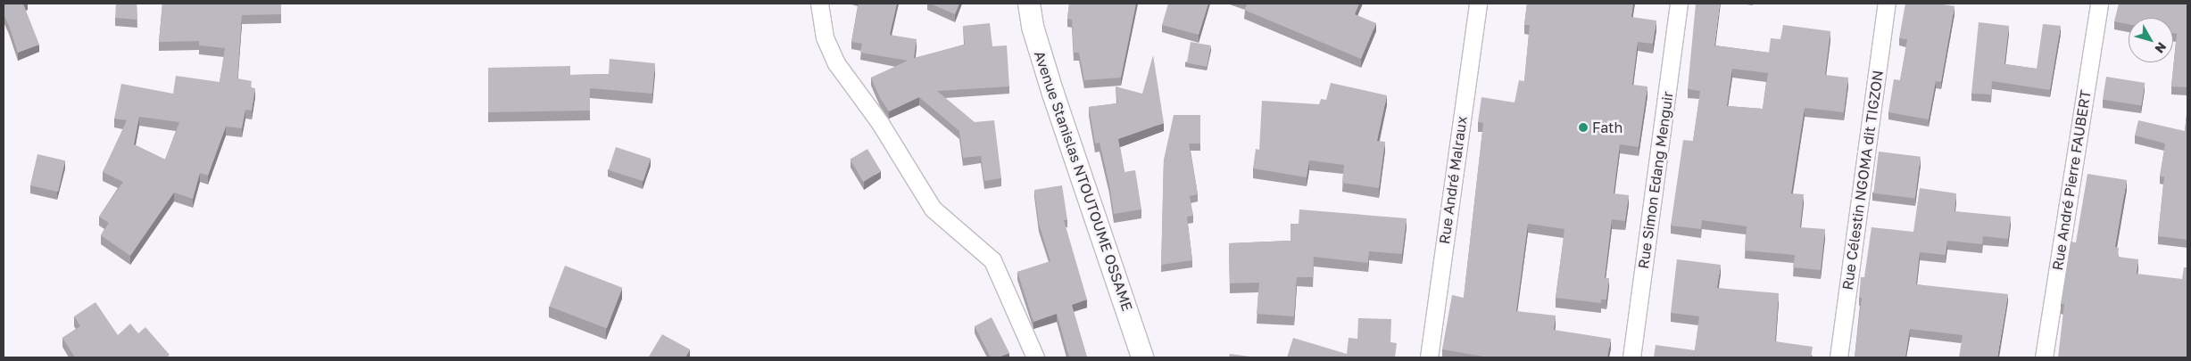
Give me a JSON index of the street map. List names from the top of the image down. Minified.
{"streets":{"street":["Rue André Malraux","Rue Simon Edang Menguir","Rue Célestin NGOMA dit TIGZON","Rue André Pierre FAUBERT","Avenue Stanislas NTOUTOUME OSSAME"]},"places":["Fath"],"north":"bottom right"}
